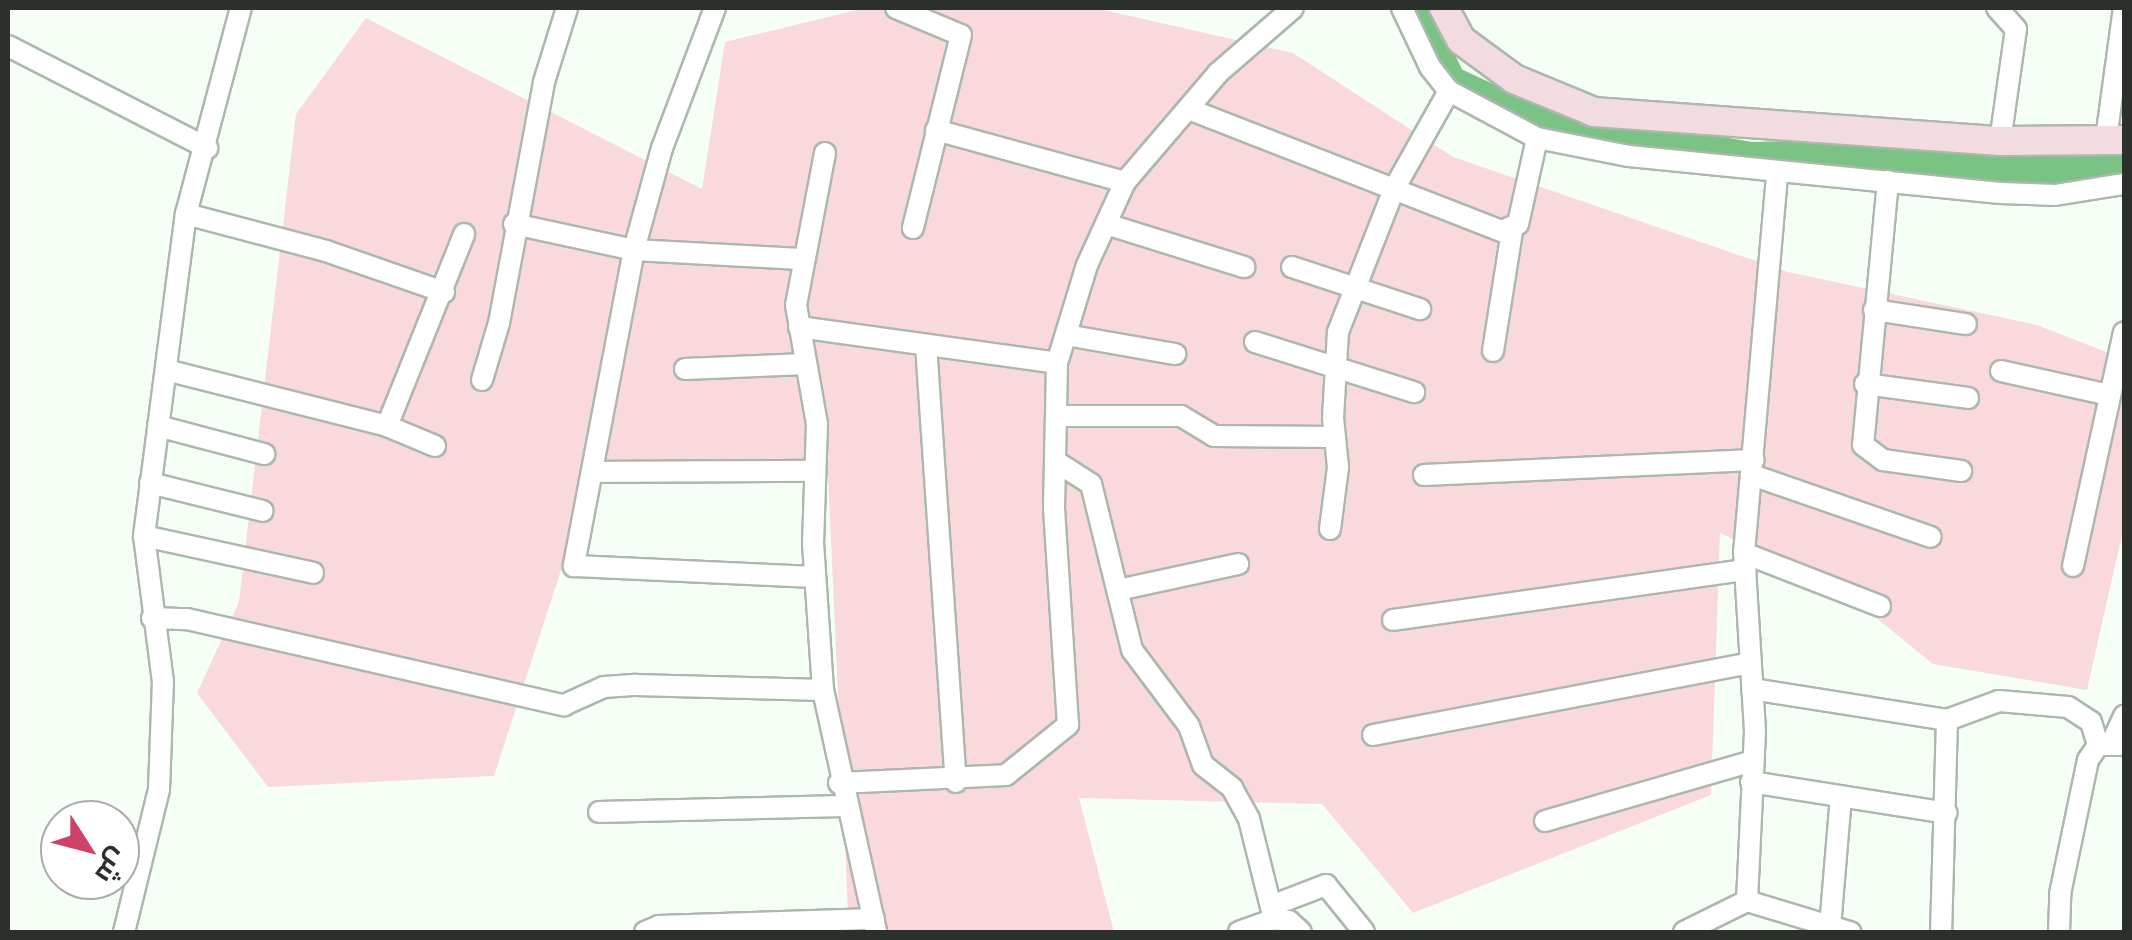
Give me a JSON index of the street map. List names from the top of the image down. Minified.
{"north":"bottom right"}
